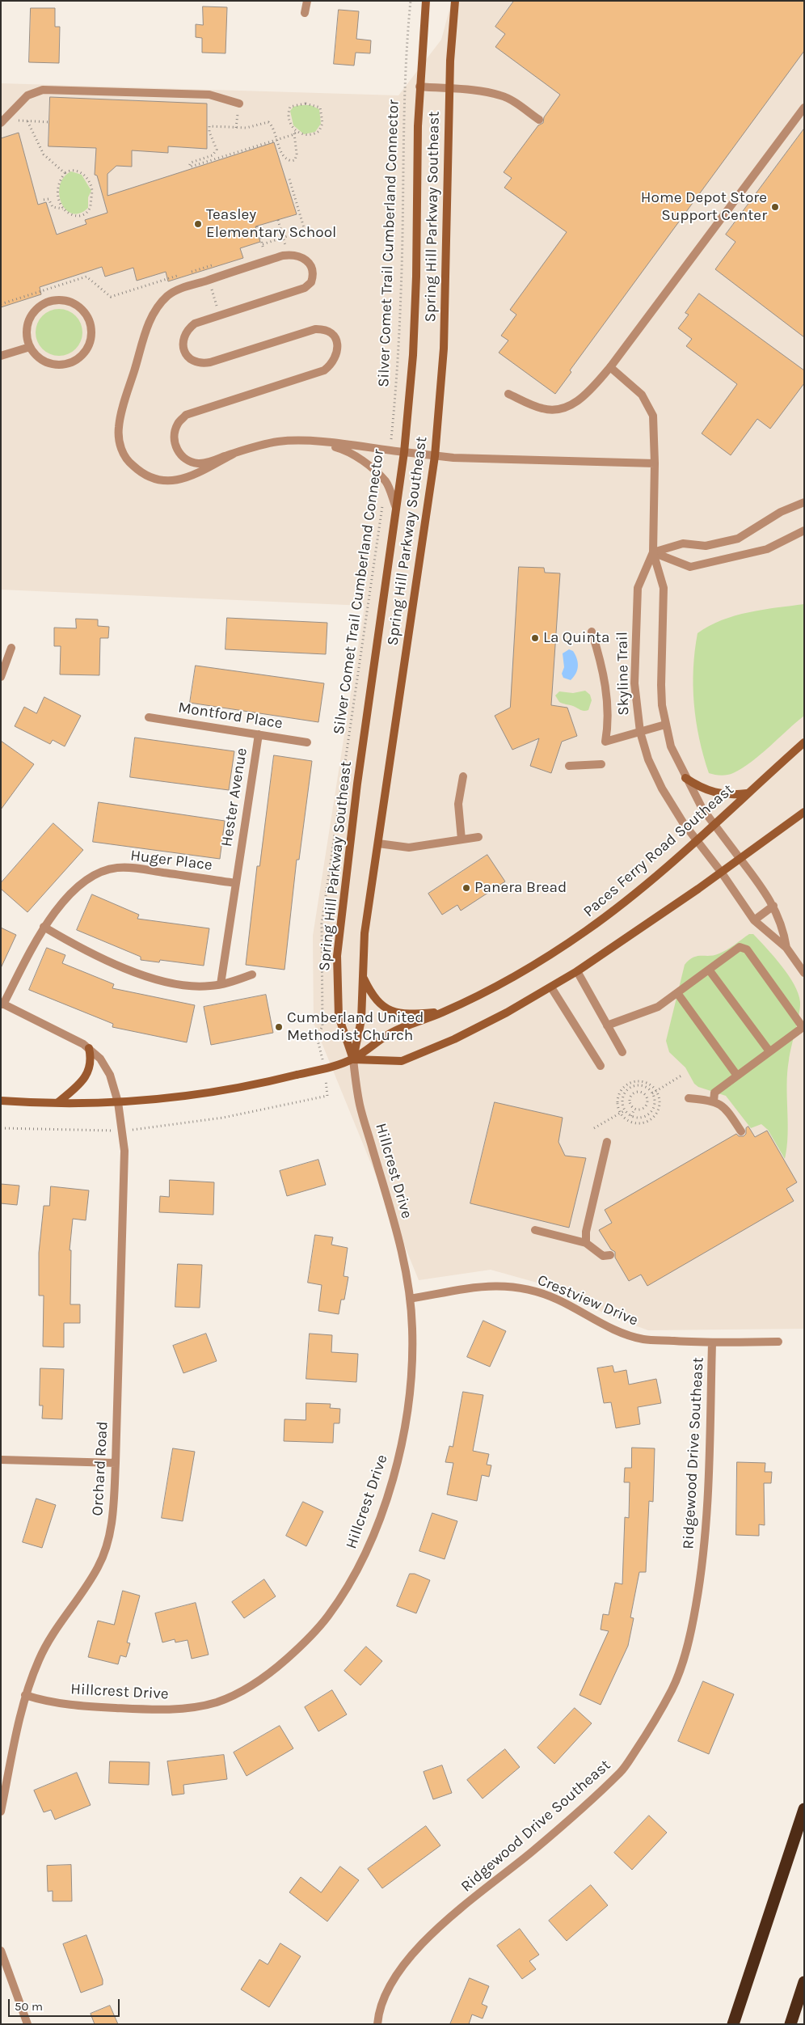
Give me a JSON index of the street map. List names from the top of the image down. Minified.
{"streets":{"street":["Spring Hill Parkway Southeast","Skyline Trail","Montford Place","Hester Avenue","Paces Ferry Road Southeast","Huger Place","Hillcrest Drive","Crestview Drive","Ridgewood Drive Southeast","Orchard Road"],"path":["Silver Comet Trail Cumberland Connector"]},"crossings":[["Spring Hill Parkway Southeast","Paces Ferry Road Southeast"],["Spring Hill Parkway Southeast","Hillcrest Drive"],["Silver Comet Trail Cumberland Connector","Paces Ferry Road Southeast"],["Silver Comet Trail Cumberland Connector","Orchard Road"],["Skyline Trail","Paces Ferry Road Southeast"],["Montford Place","Hester Avenue"],["Hester Avenue","Huger Place"],["Paces Ferry Road Southeast","Hillcrest Drive"],["Paces Ferry Road Southeast","Orchard Road"],["Huger Place","Orchard Road"],["Hillcrest Drive","Crestview Drive"],["Hillcrest Drive","Orchard Road"],["Crestview Drive","Ridgewood Drive Southeast"]],"places":["Home Depot Store Support Center","Teasley Elementary School","La Quinta","Panera Bread","Cumberland United Methodist Church"],"scale_bar":"50 m"}
